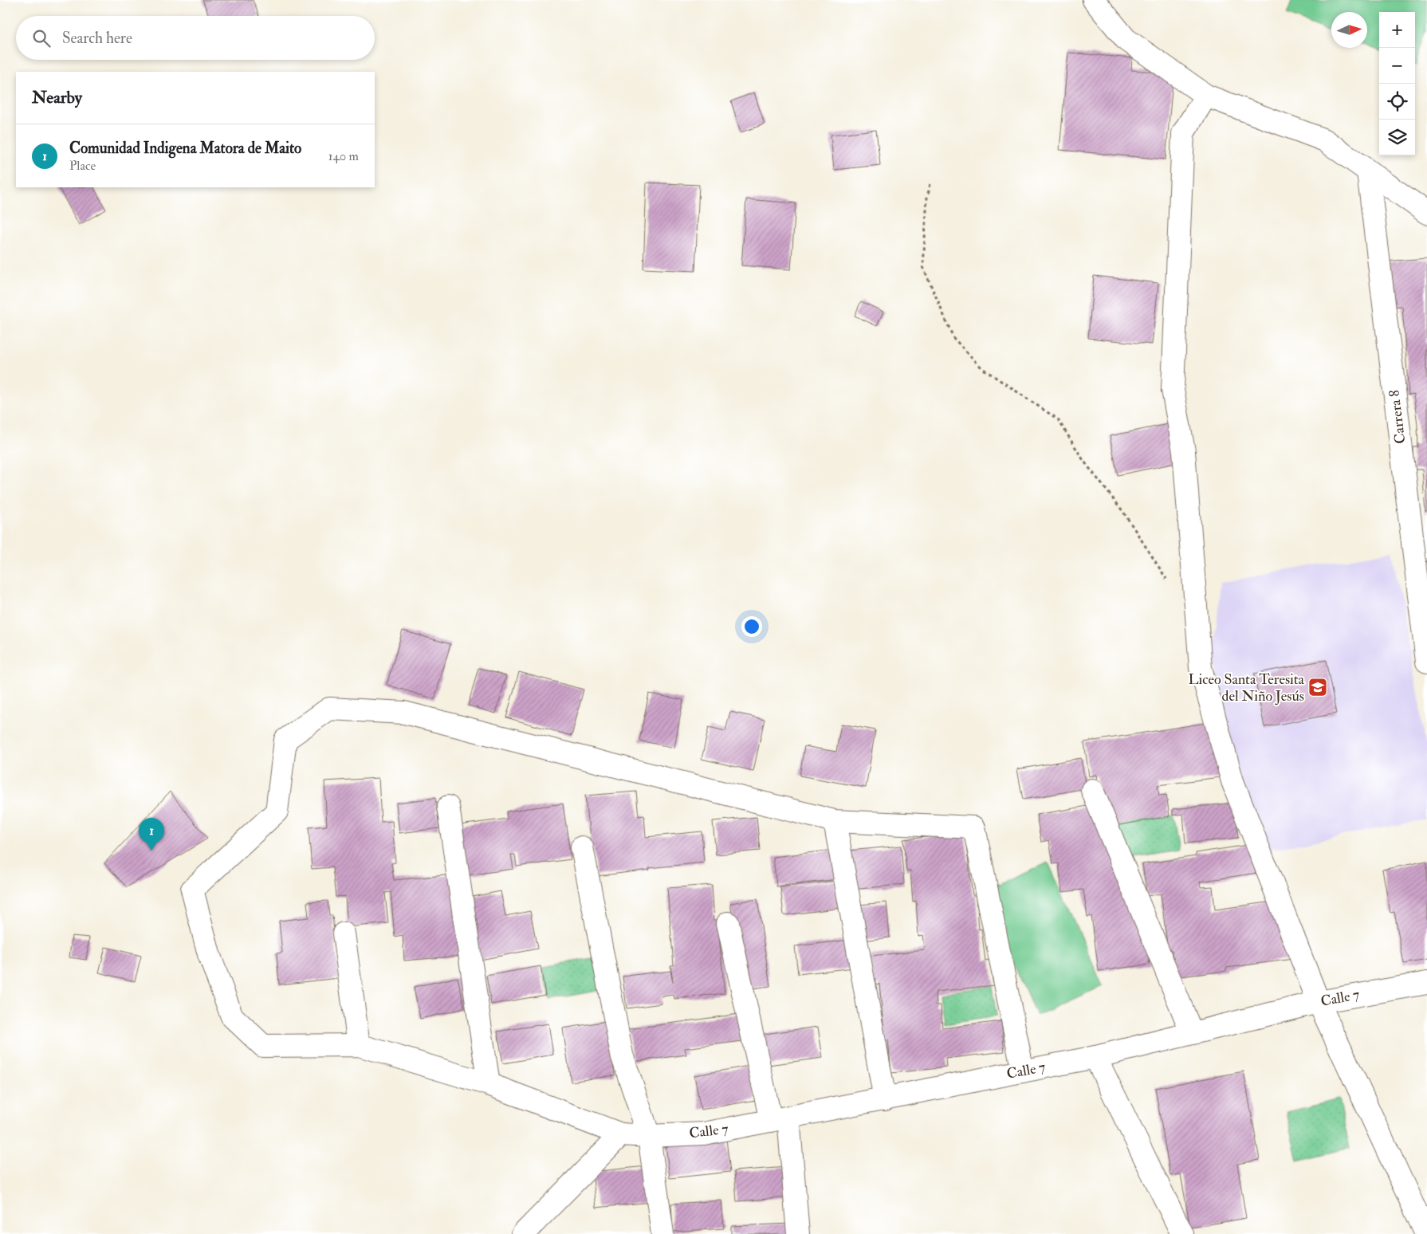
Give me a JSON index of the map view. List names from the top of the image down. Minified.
{"streets":{"street":["Carrera 8","Calle 7"]},"places":{"school or university":["Liceo Santa Teresita del Niño Jesús"]},"north":"right","page":{"map_buttons":["+","−"],"search":"Search here","heading":"Nearby","list":[{"mark":"1","name":"Comunidad Indigena Matora de Maito","note":"Place","value":"140 m"}],"pins":"1"}}
